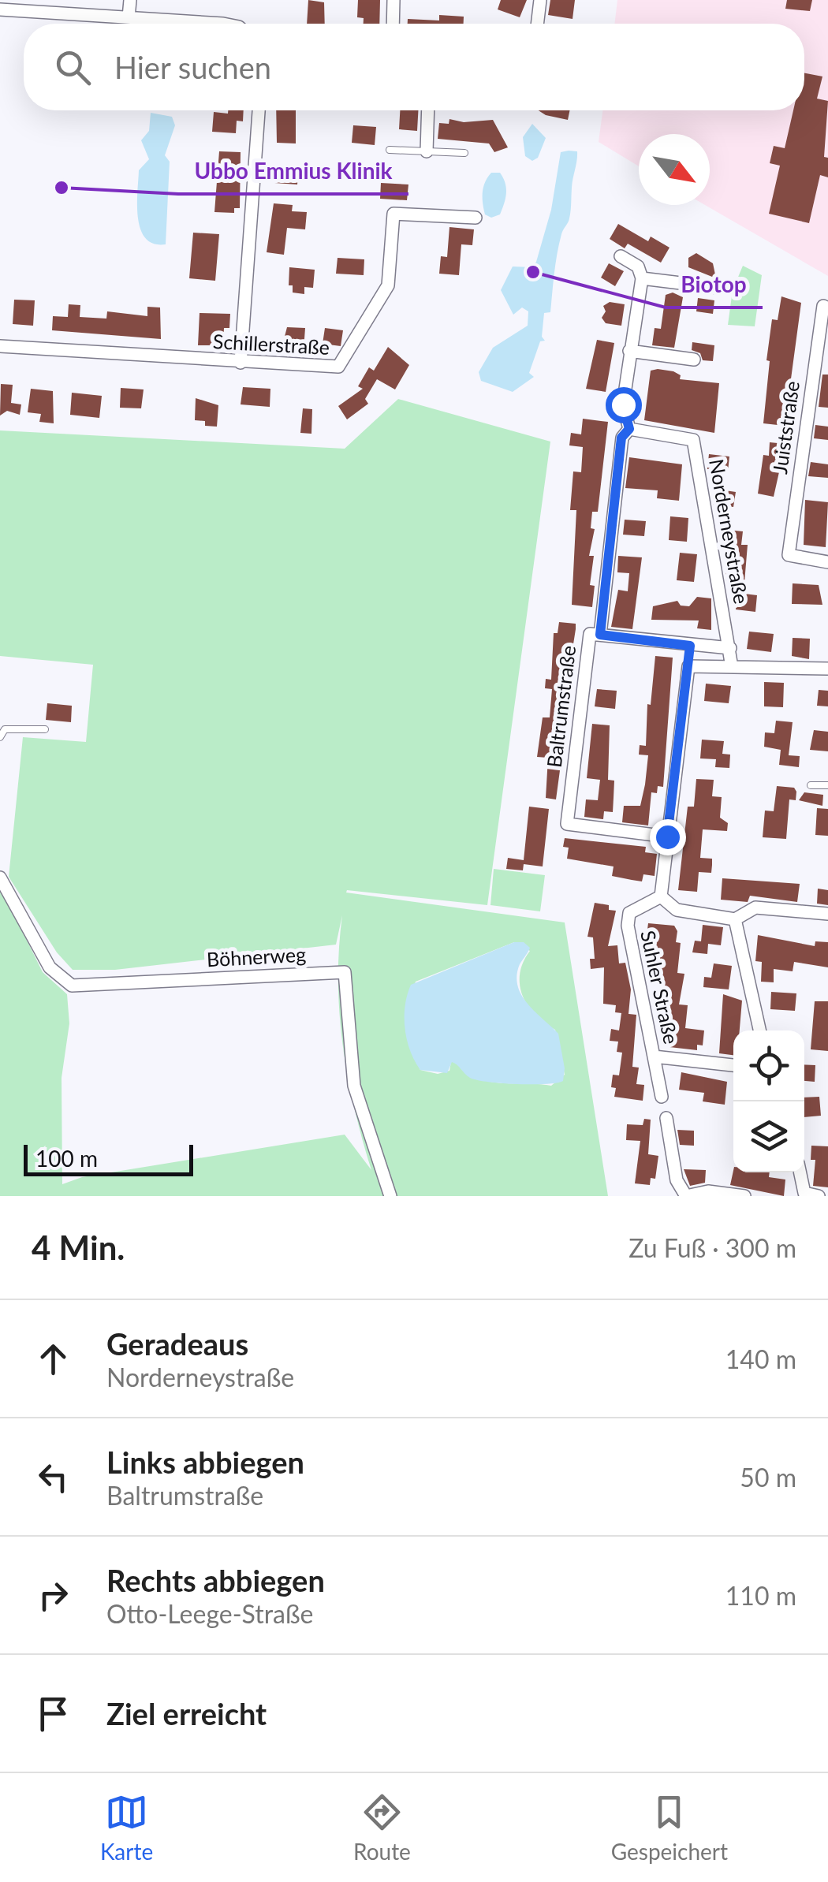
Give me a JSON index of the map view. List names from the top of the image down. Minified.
{"streets":{"street":["Schillerstraße","Juiststraße","Norderneystraße","Baltrumstraße","Böhnerweg","Suhler Straße"]},"crossings":[["Norderneystraße","Baltrumstraße"]],"places":["Ubbo Emmius Klinik","Biotop"],"scale_bar":"100 m","north":"bottom right","page":{"search":"Hier suchen","scale":"100 m","heading":["4 Min.","Zu Fuß · 300 m"],"list":[["Geradeaus","Norderneystraße","140 m"],["Links abbiegen","Baltrumstraße","50 m"],["Rechts abbiegen","Otto-Leege-Straße","110 m"],"Ziel erreicht"],"nav":["Karte","Route","Gespeichert"]}}
